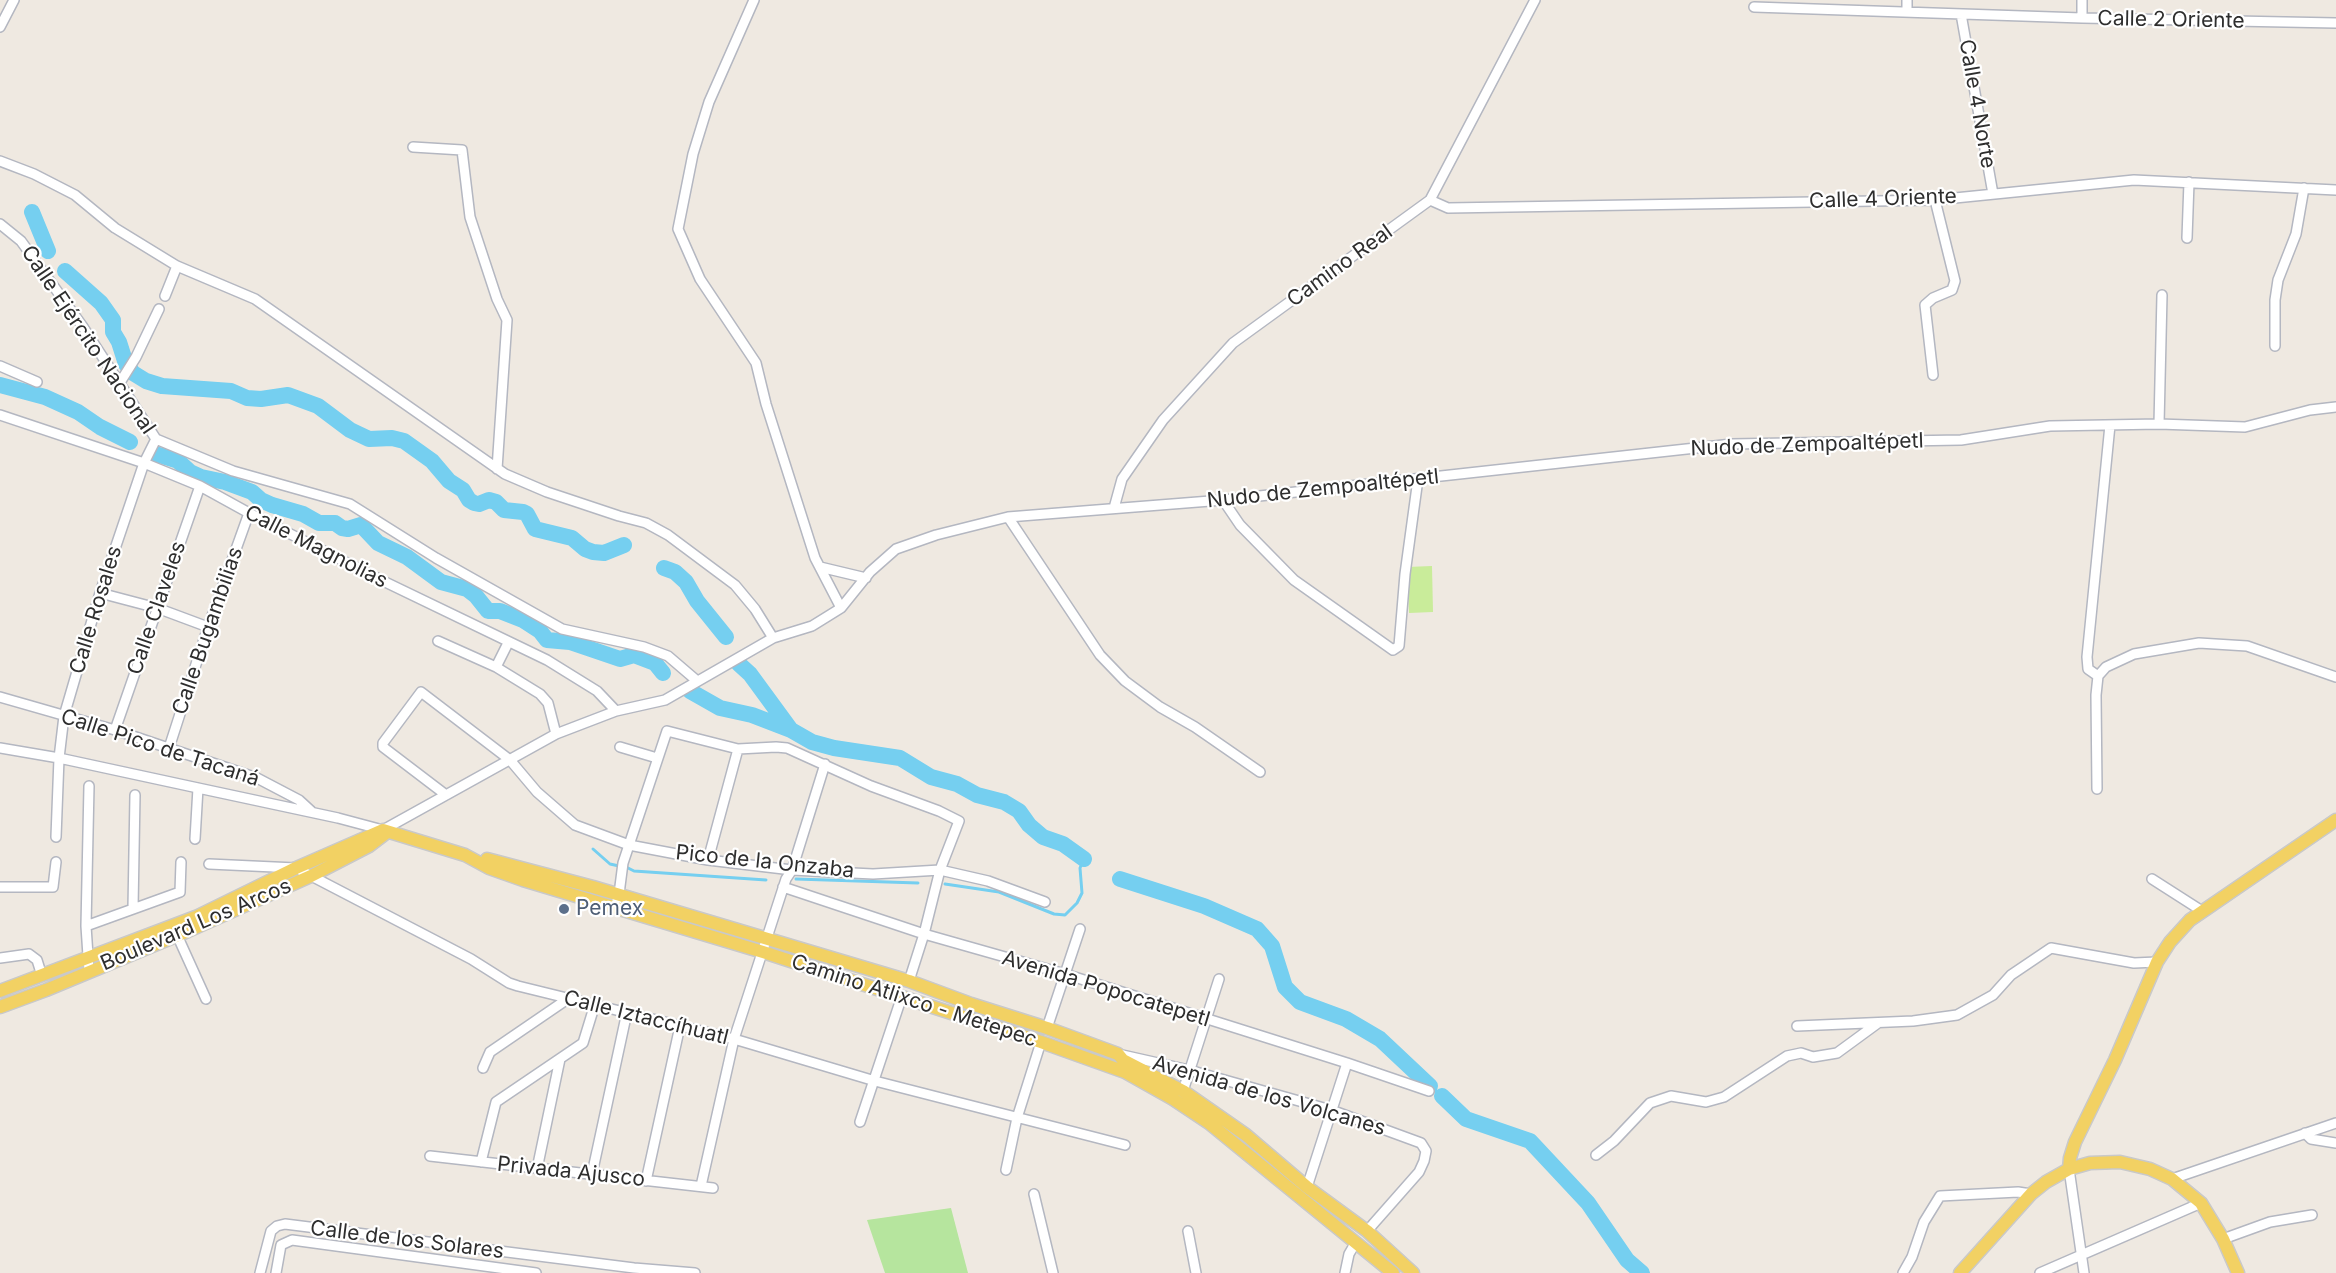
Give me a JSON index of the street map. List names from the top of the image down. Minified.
{"streets":{"main road":["Boulevard Los Arcos","Camino Atlixco - Metepec"],"street":["Calle 2 Oriente","Calle 4 Norte","Calle 4 Oriente","Camino Real","Calle Ejército Nacional","Nudo de Zempoaltépetl","Calle Magnolias","Calle Claveles","Calle Rosales","Calle Bugambilias","Calle Pico de Tacaná","Pico de la Onzaba","Avenida Popocatepetl","Calle Iztaccíhuatl","Avenida de los Volcanes","Privada Ajusco","Calle de los Solares"]},"crossings":[["Calle 2 Oriente","Calle 4 Norte"],["Calle 4 Norte","Calle 4 Oriente"],["Calle 4 Oriente","Camino Real"],["Camino Real","Nudo de Zempoaltépetl"],["Calle Ejército Nacional","Calle Magnolias"],["Calle Ejército Nacional","Calle Rosales"],["Nudo de Zempoaltépetl","Calle Magnolias"],["Nudo de Zempoaltépetl","Pico de la Onzaba"],["Nudo de Zempoaltépetl","Boulevard Los Arcos"],["Calle Magnolias","Calle Claveles"],["Calle Magnolias","Calle Rosales"],["Calle Magnolias","Calle Bugambilias"],["Calle Claveles","Calle Pico de Tacaná"],["Calle Rosales","Calle Pico de Tacaná"],["Calle Bugambilias","Calle Pico de Tacaná"],["Boulevard Los Arcos","Calle Iztaccíhuatl"]],"places":["Pemex"]}
